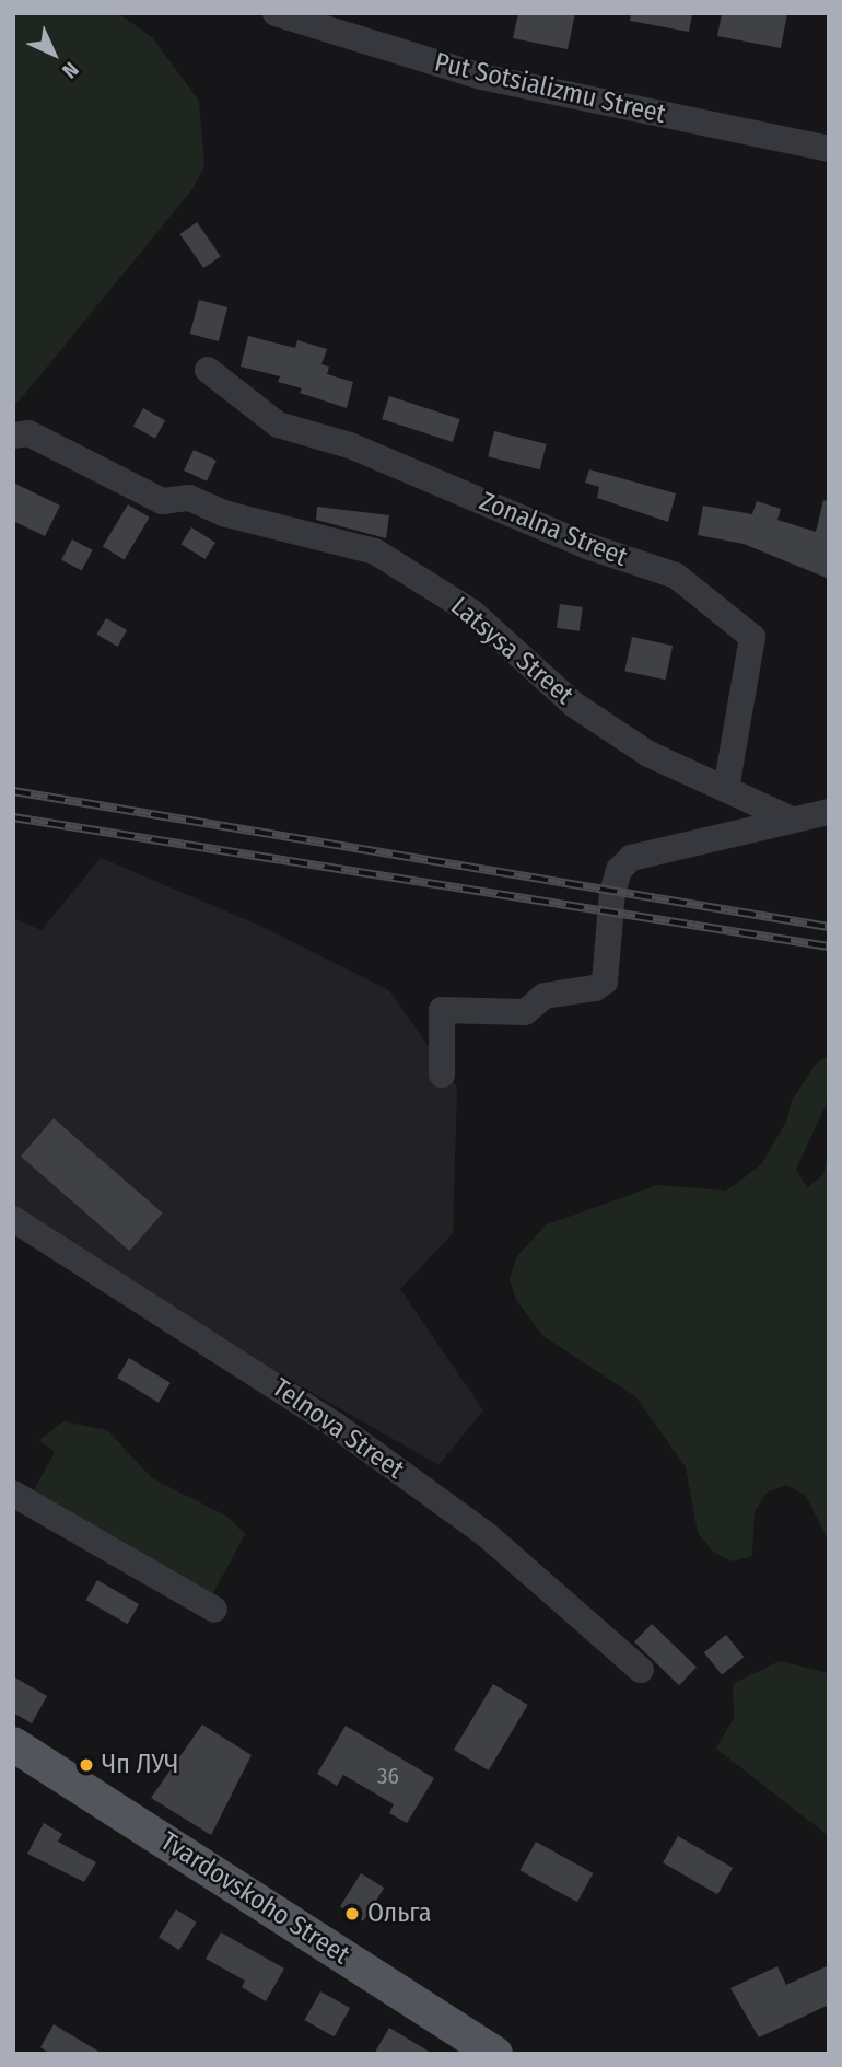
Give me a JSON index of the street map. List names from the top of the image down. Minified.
{"streets":{"main road":["Tvardovskoho Street"],"street":["Put Sotsializmu Street","Zonalna Street","Latsysa Street","Telnova Street"]},"crossings":[["Zonalna Street","Latsysa Street"]],"places":["Чп ЛУЧ","Ольга"],"house_numbers":["36"],"north":"bottom right"}
